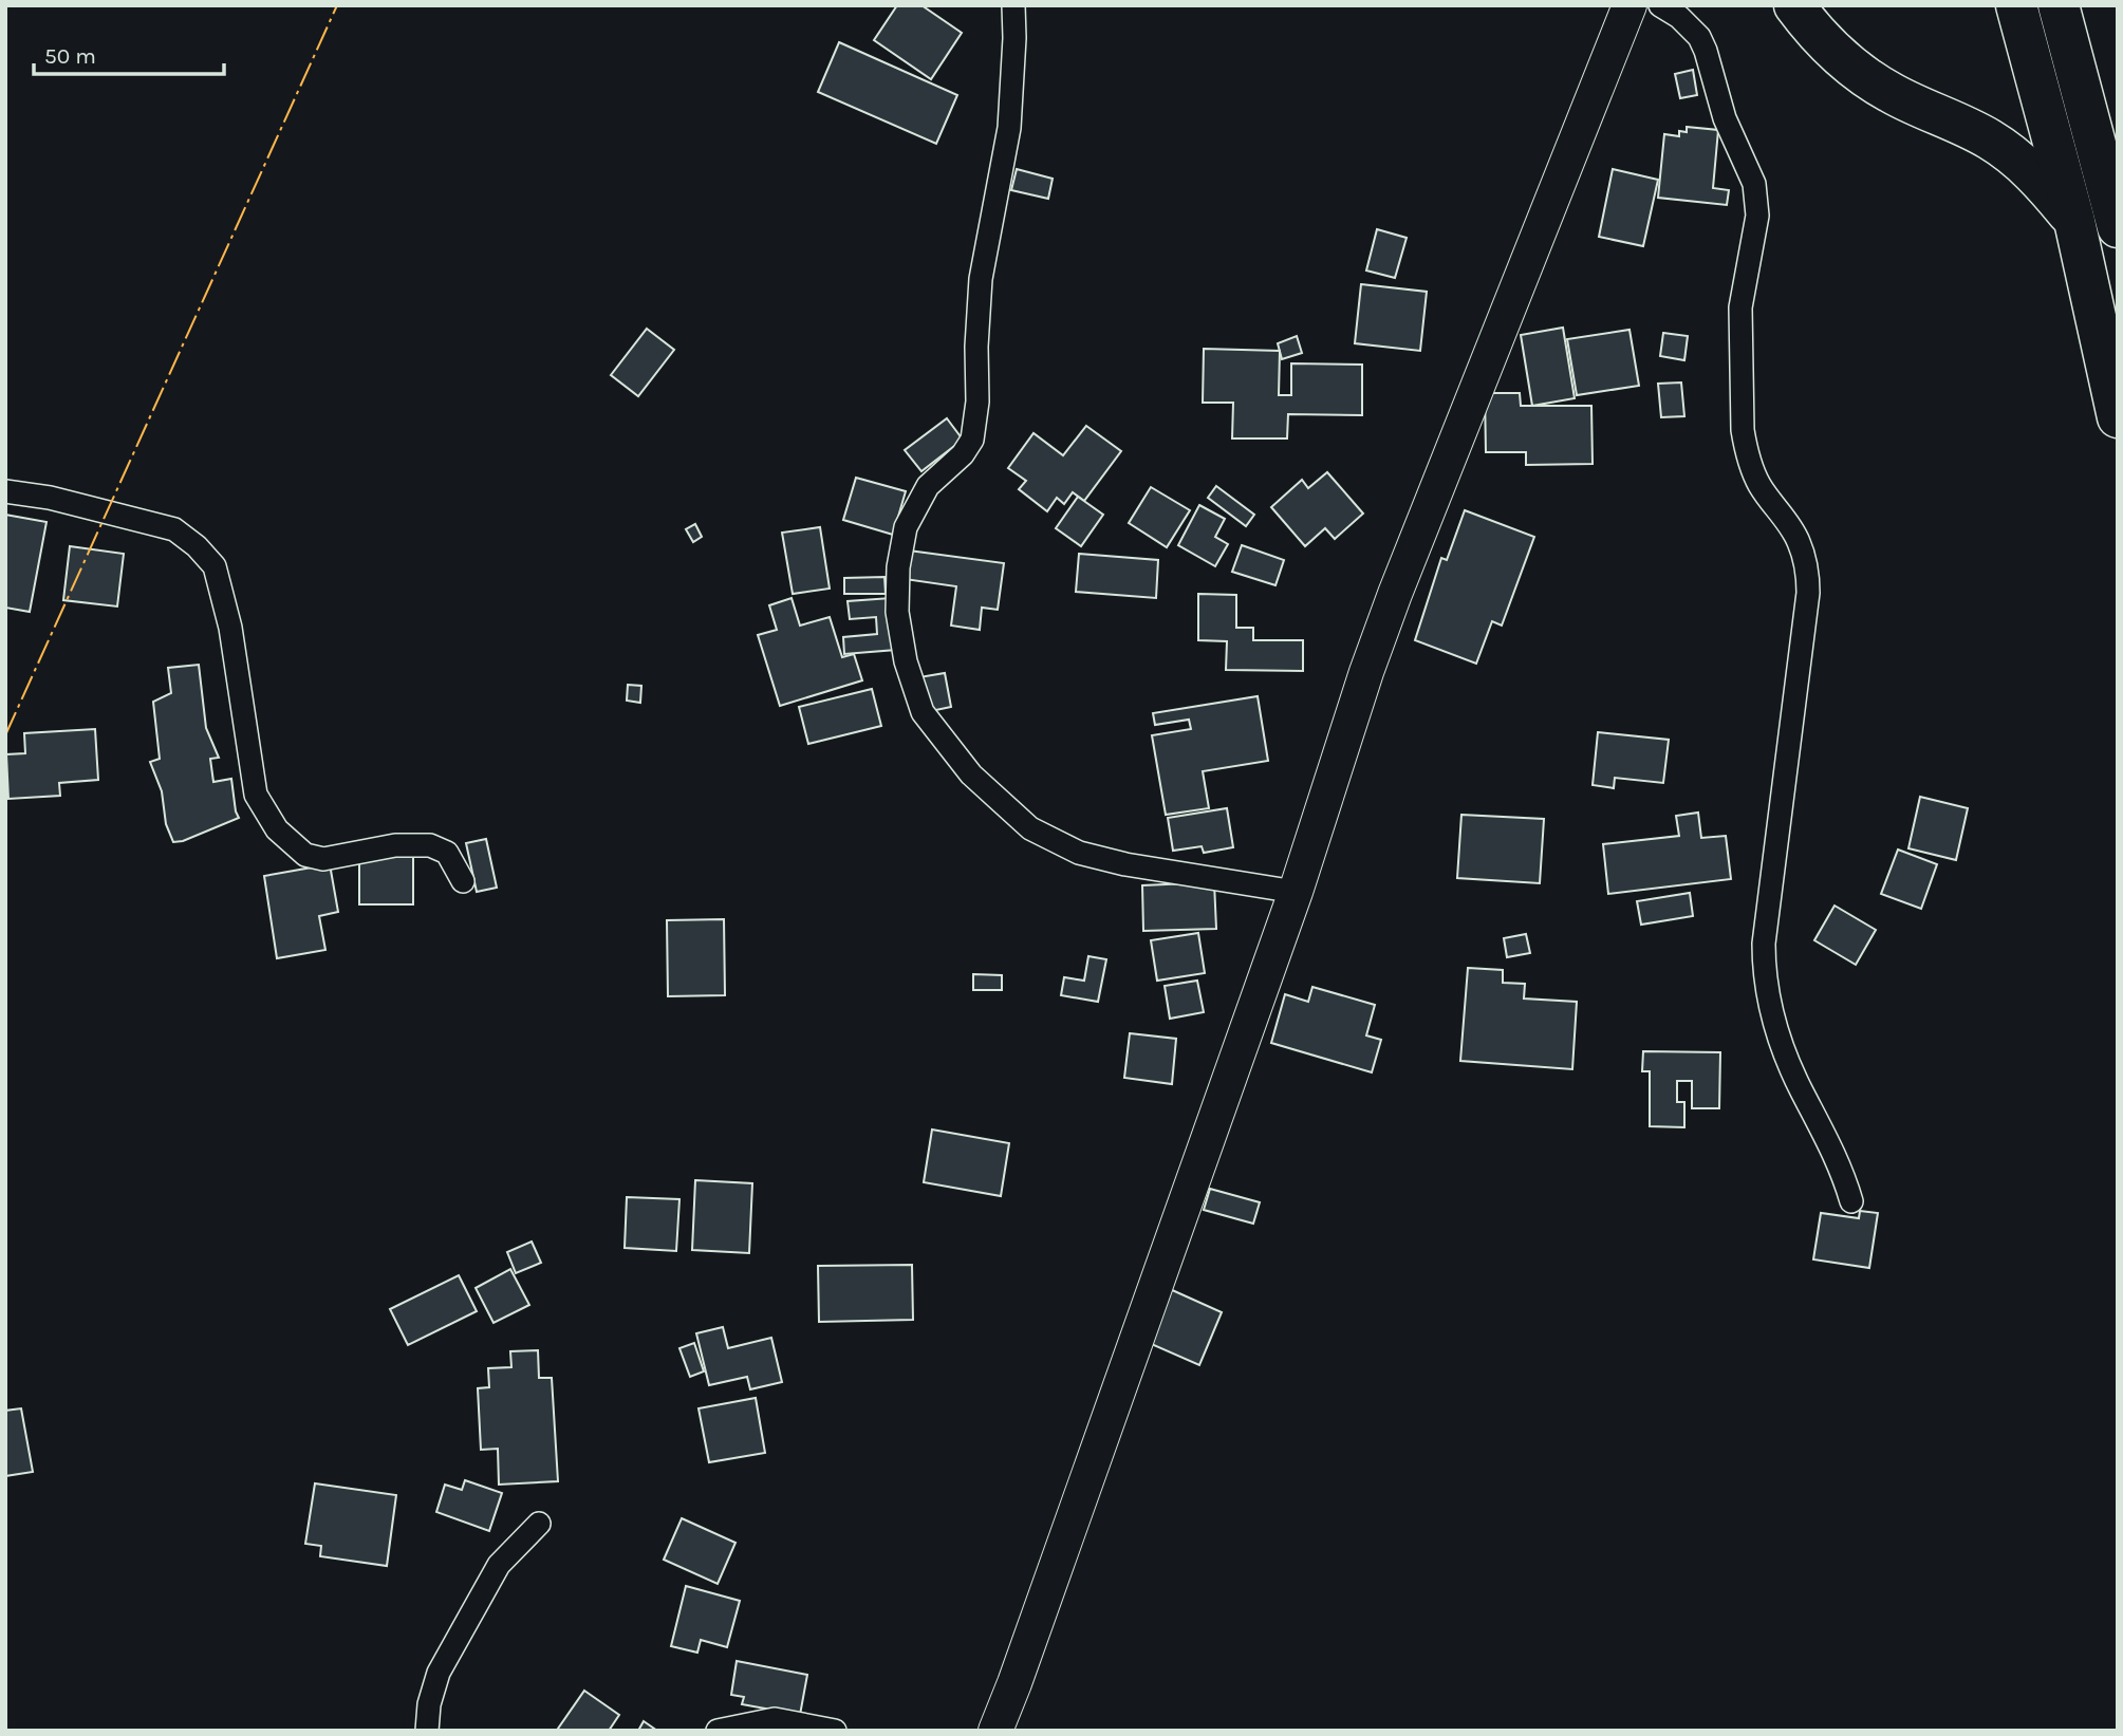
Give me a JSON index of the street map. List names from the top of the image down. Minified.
{"scale_bar":"50 m"}
